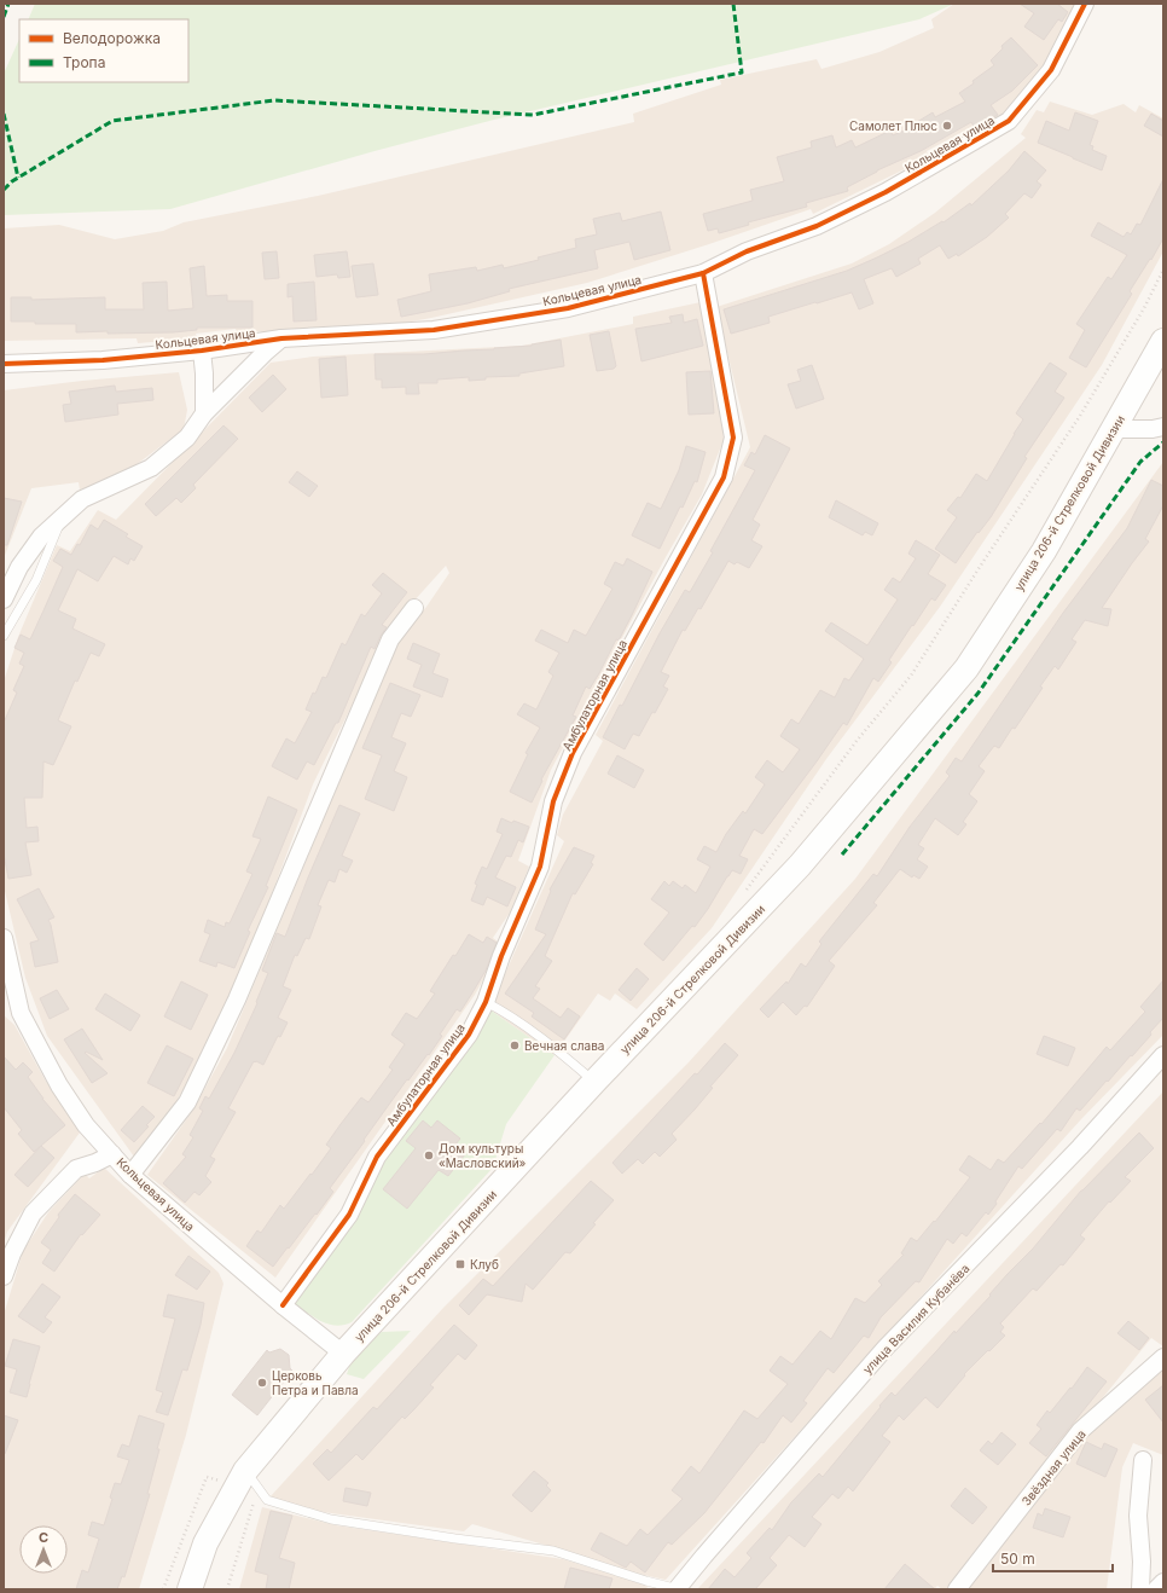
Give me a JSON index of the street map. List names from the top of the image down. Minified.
{"streets":{"main road":["улица 206-й Стрелковой Дивизии"],"street":["Кольцевая улица","Амбулаторная улица","улица Василия Кубанёва","Звёздная улица"]},"crossings":[["Кольцевая улица","улица 206-й Стрелковой Дивизии"],["Кольцевая улица","Амбулаторная улица"]],"places":{"other":["Самолет Плюс","Вечная слава","Дом культуры «Масловский»","Церковь Петра и Павла"],"transit":["Клуб"]},"legend":["Велодорожка","Тропа"],"scale_bar":"50 m","north":"top"}
